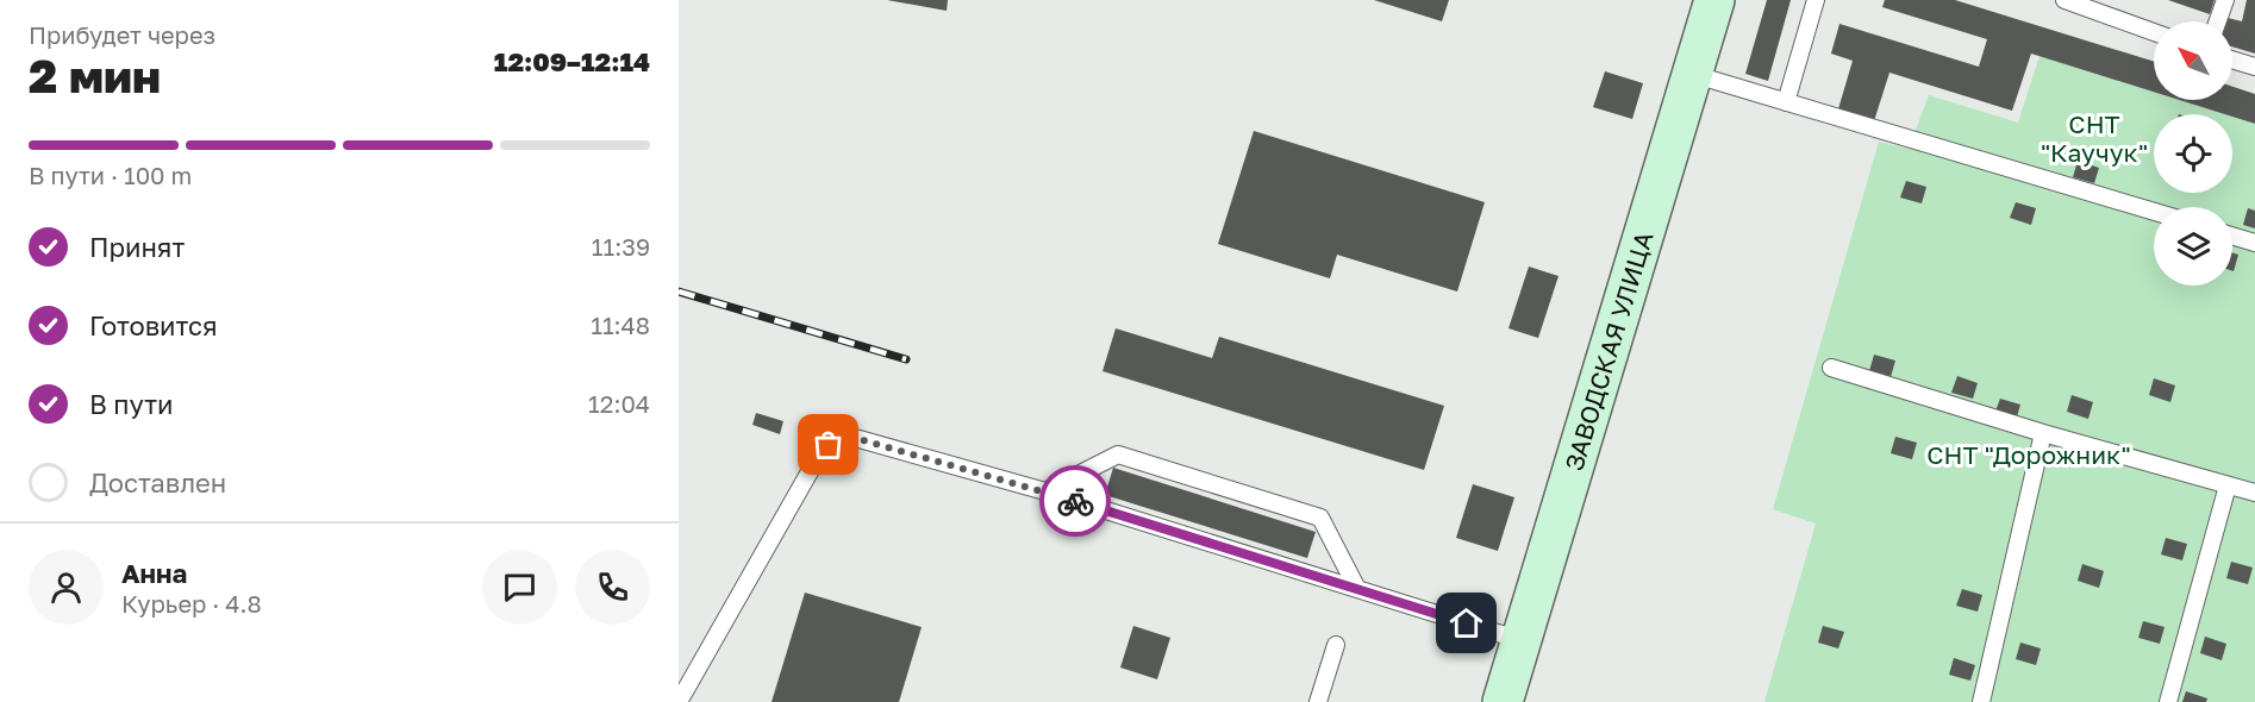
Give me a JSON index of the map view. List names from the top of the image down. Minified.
{"streets":{"main road":["ЗАВОДСКАЯ УЛИЦА"]},"parks":["СНТ \"Каучук\"","СНТ \"Дорожник\""],"north":"top left","page":{"heading":["2 мин","Прибудет через","12:09–12:14"],"panel":["Анна","Курьер · 4.8"],"bar":"В пути · 100 m","list":[["Принят","11:39"],["Готовится","11:48"],["В пути","12:04"],"Доставлен"]}}
